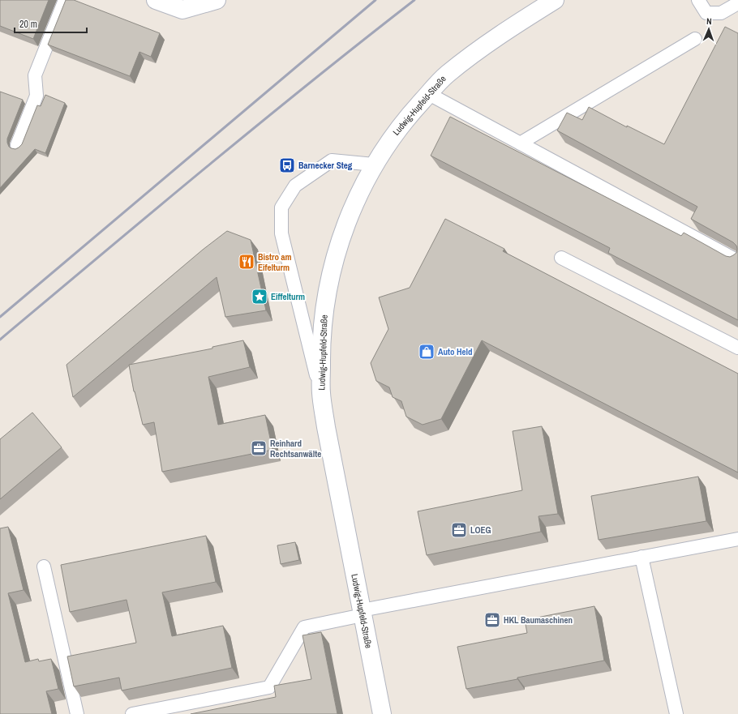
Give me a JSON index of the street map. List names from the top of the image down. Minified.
{"streets":{"main road":["Ludwig-Hupfeld-Straße"]},"places":{"bus stop":["Barnecker Steg"],"restaurant":["Bistro am Eifelturm"],"place":["Eiffelturm"],"shop":["Auto Held"],"office":["Reinhard Rechtsanwälte","LOEG","HKL Baumaschinen"]},"scale_bar":"20 m","north":"top"}
